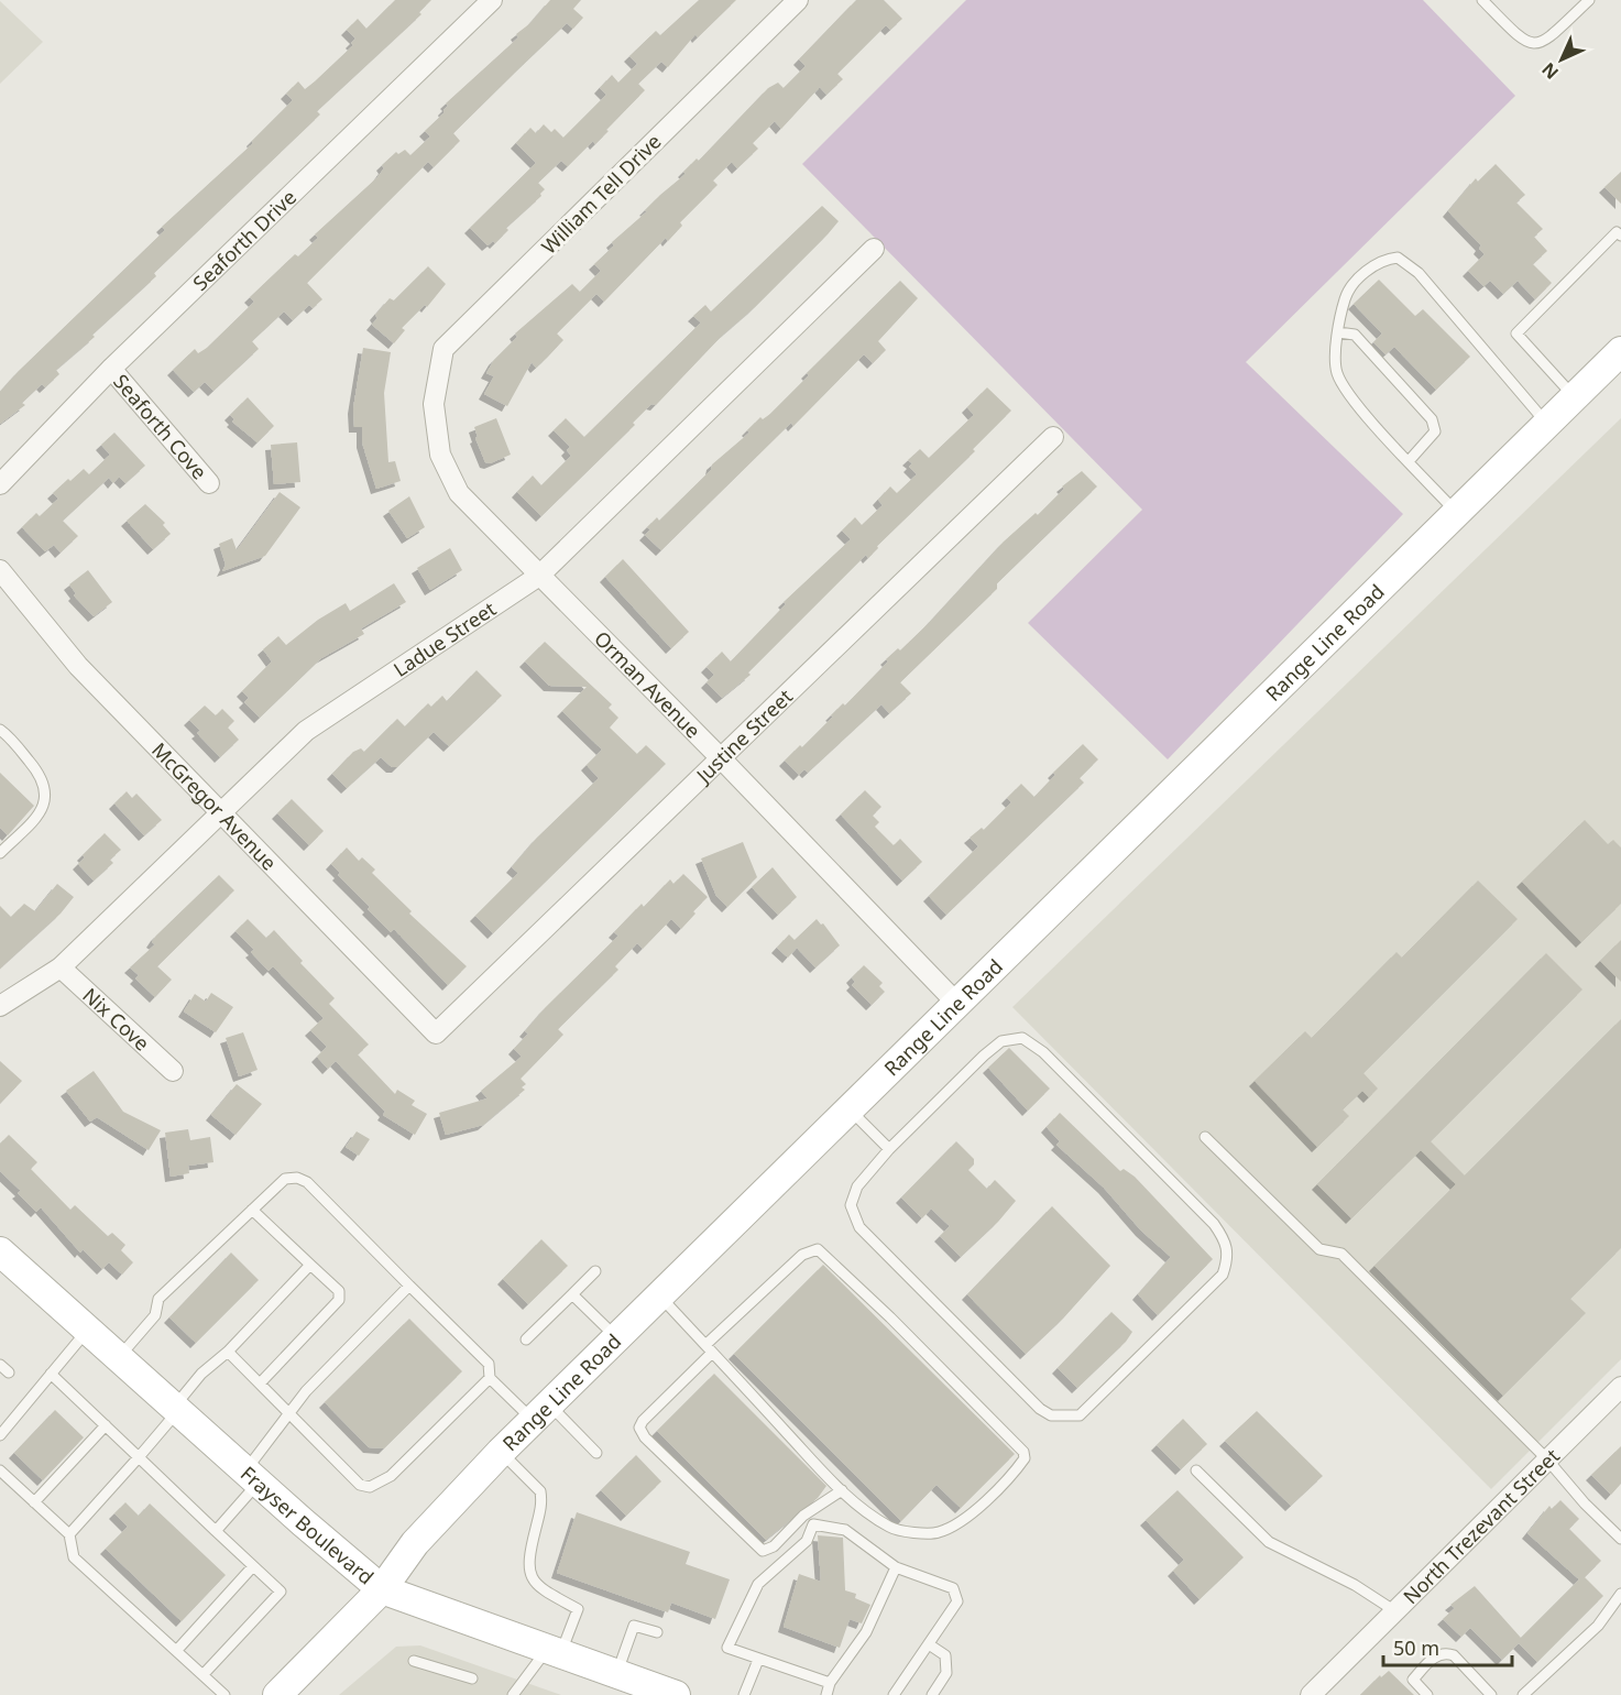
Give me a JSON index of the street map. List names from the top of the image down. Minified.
{"streets":{"main road":["Range Line Road","Frayser Boulevard"],"street":["William Tell Drive","Seaforth Drive","Seaforth Cove","Ladue Street","Orman Avenue","Justine Street","McGregor Avenue","Nix Cove","North Trezevant Street"]},"crossings":[["William Tell Drive","Orman Avenue"],["Seaforth Drive","Seaforth Cove"],["Ladue Street","Orman Avenue"],["Ladue Street","McGregor Avenue"],["Ladue Street","Nix Cove"],["Range Line Road","Orman Avenue"],["Range Line Road","Frayser Boulevard"],["Orman Avenue","Justine Street"],["Justine Street","McGregor Avenue"]],"scale_bar":"50 m","north":"bottom left"}
